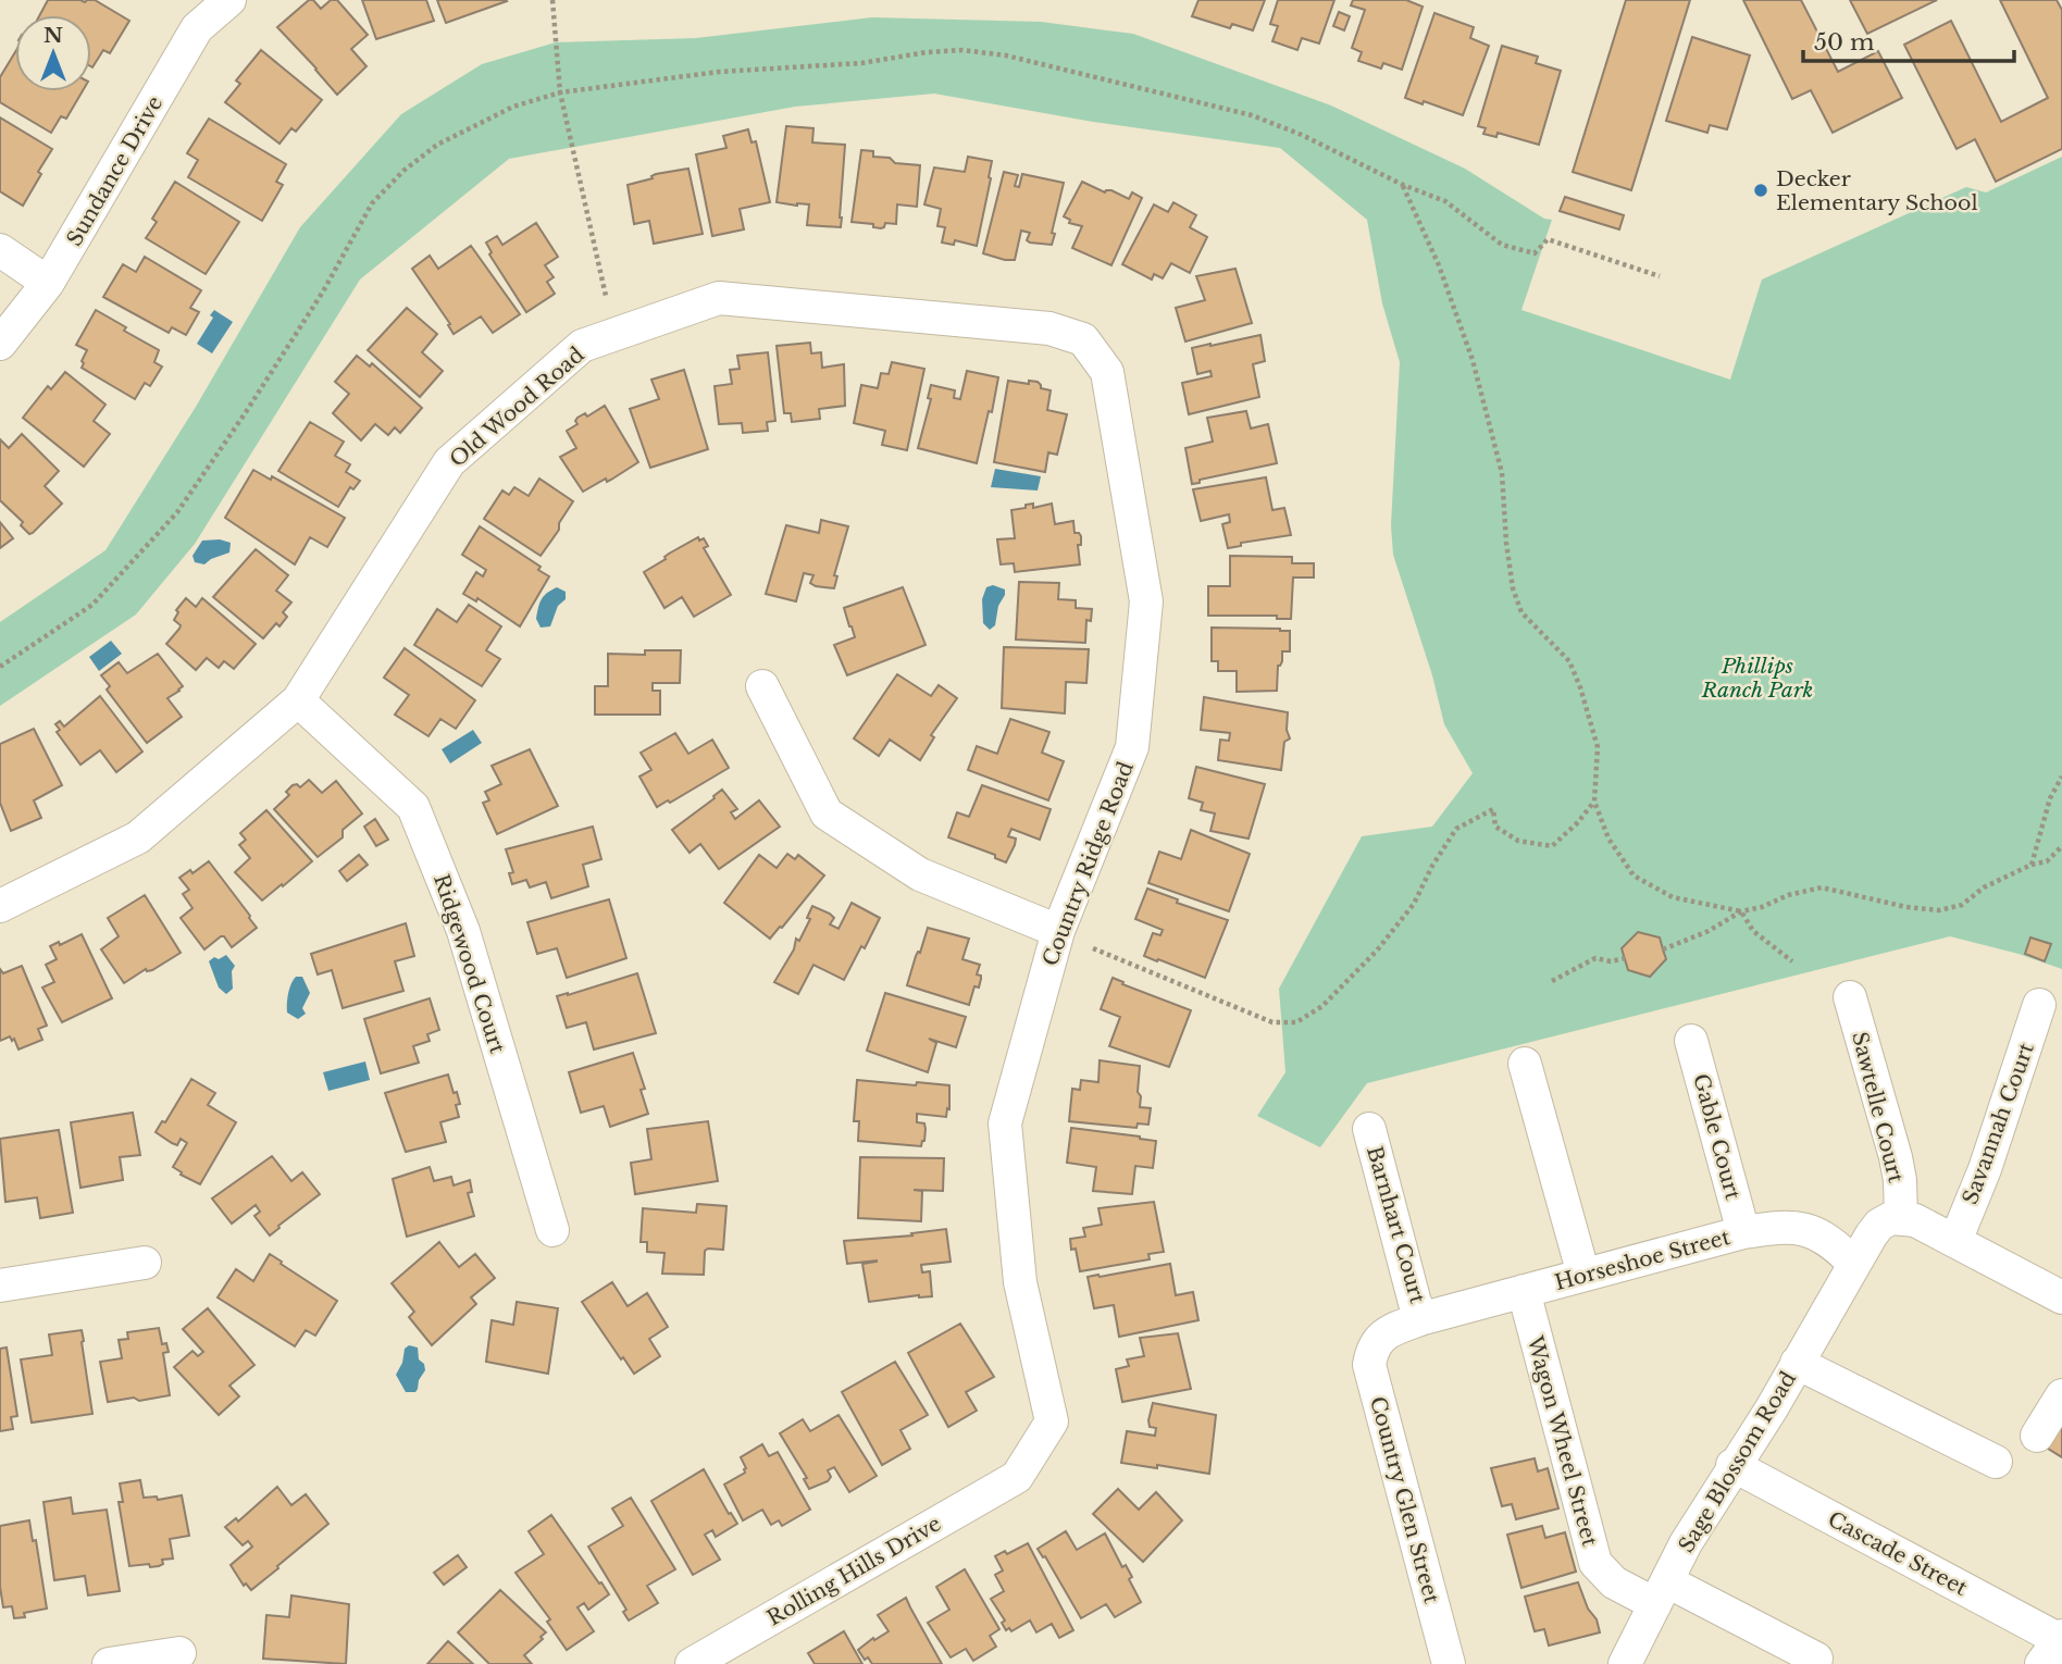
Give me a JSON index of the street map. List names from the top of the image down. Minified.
{"streets":{"street":["Sundance Drive","Old Wood Road","Country Ridge Road","Ridgewood Court","Sawtelle Court","Savannah Court","Gable Court","Barnhart Court","Horseshoe Street","Wagon Wheel Street","Sage Blossom Road","Country Glen Street","Cascade Street","Rolling Hills Drive"]},"crossings":[["Old Wood Road","Country Ridge Road"],["Old Wood Road","Ridgewood Court"],["Country Ridge Road","Rolling Hills Drive"],["Sawtelle Court","Sage Blossom Road"],["Gable Court","Horseshoe Street"],["Barnhart Court","Horseshoe Street"],["Barnhart Court","Country Glen Street"],["Horseshoe Street","Wagon Wheel Street"],["Horseshoe Street","Sage Blossom Road"],["Wagon Wheel Street","Sage Blossom Road"],["Sage Blossom Road","Cascade Street"]],"parks":["Phillips Ranch Park"],"places":["Decker Elementary School"],"scale_bar":"50 m","north":"top"}
